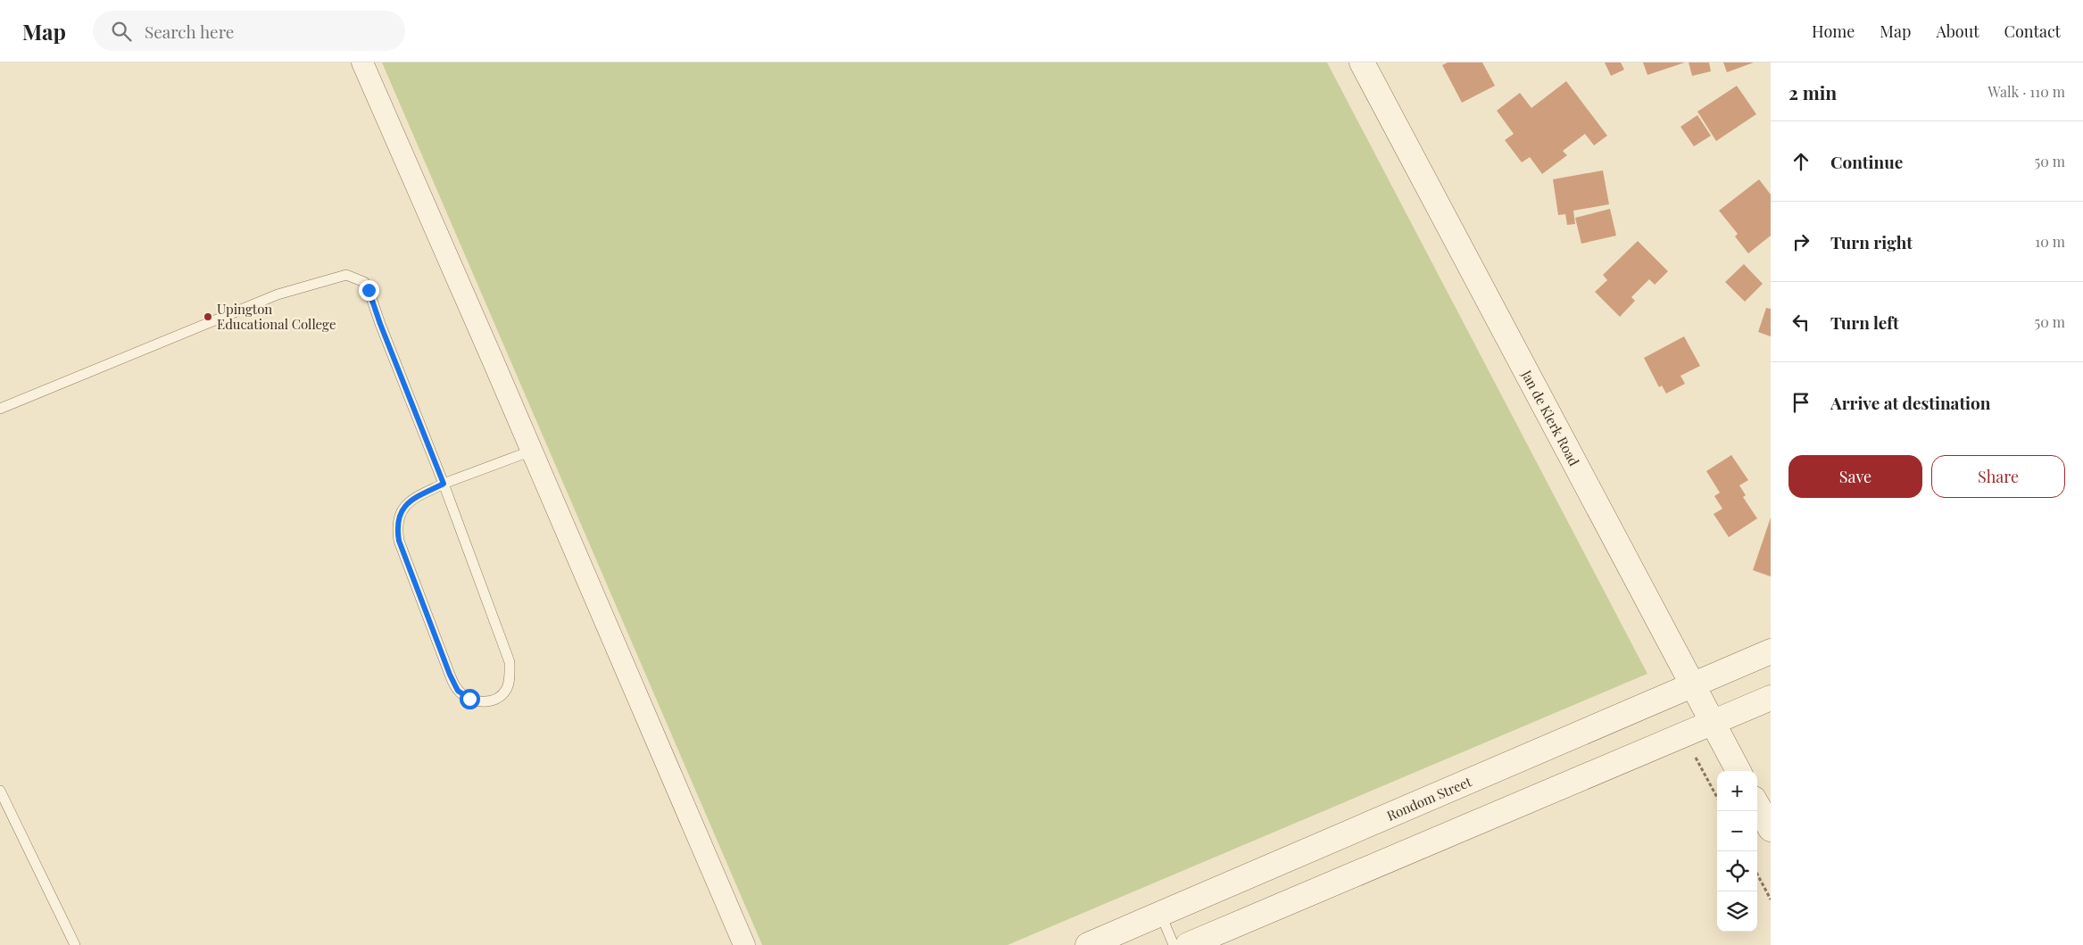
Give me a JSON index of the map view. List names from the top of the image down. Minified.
{"streets":{"street":["Jan de Klerk Road","Rondom Street"]},"crossings":[["Jan de Klerk Road","Rondom Street"]],"places":["Upington Educational College"],"page":{"header":"Map","search":"Search here","nav":["Home","Map","About","Contact"],"heading":["2 min","Walk · 110 m"],"list":[["Continue","50 m"],["Turn right","10 m"],["Turn left","50 m"],"Arrive at destination"],"buttons":["Save","Share"],"map_buttons":["+","−"]}}
